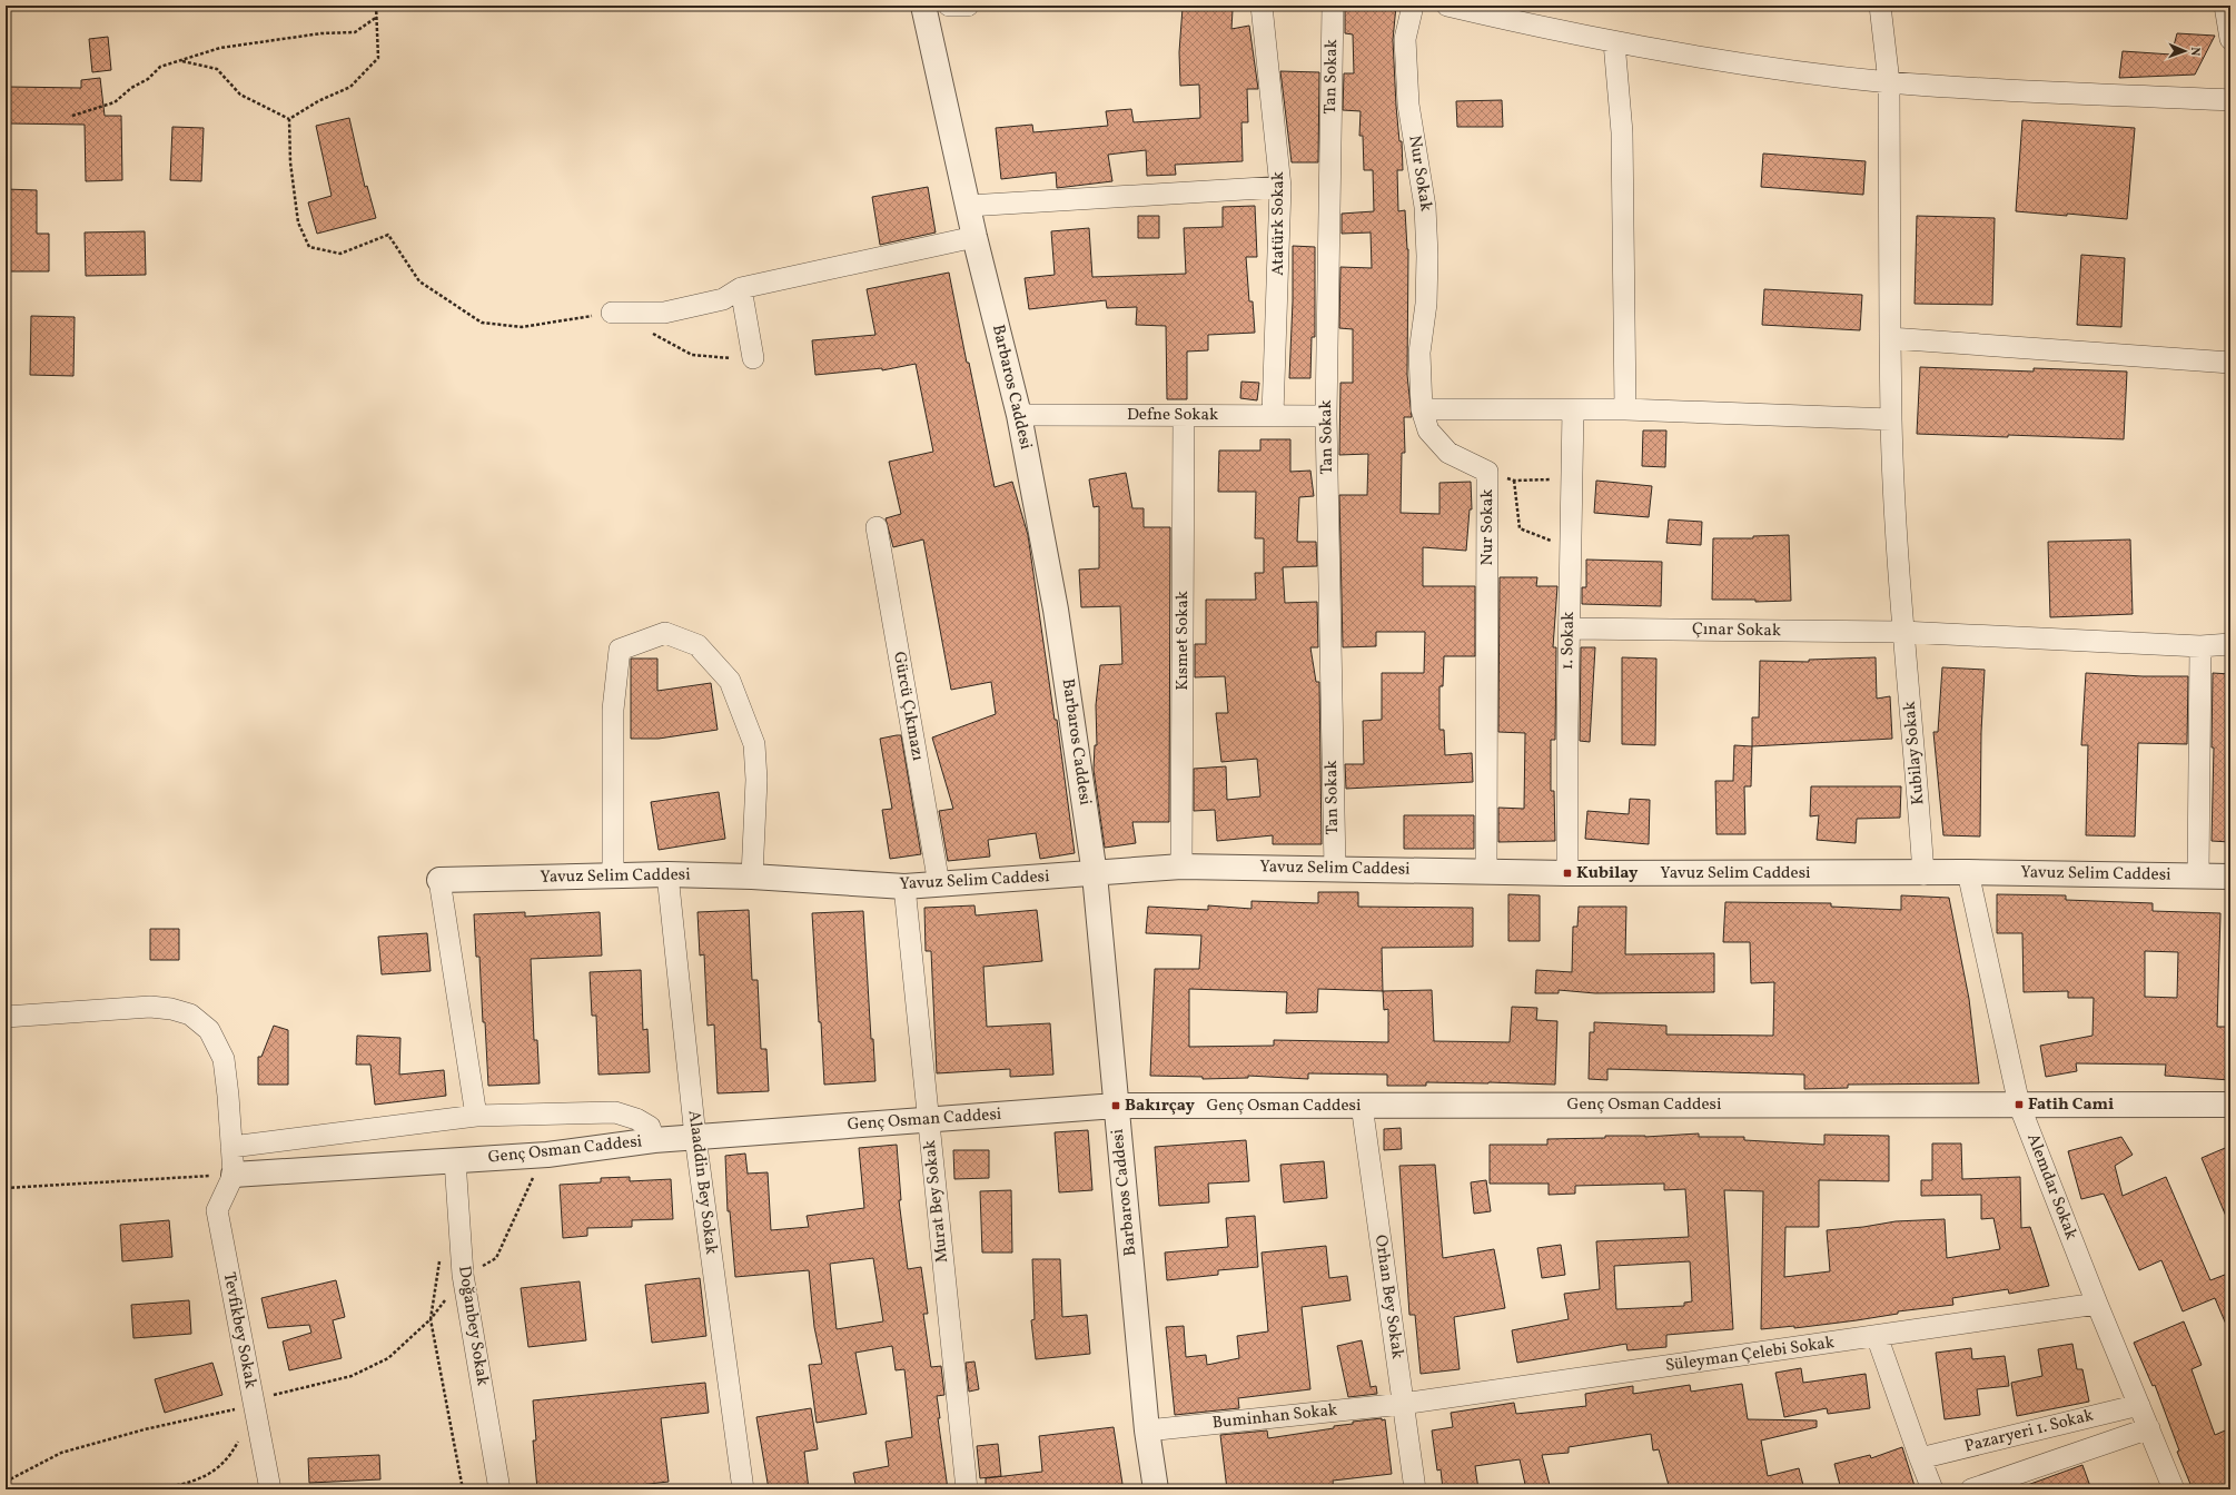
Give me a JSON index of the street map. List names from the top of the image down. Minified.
{"streets":{"street":["Tan Sokak","Nur Sokak","Atatürk Sokak","Barbaros Caddesi","Defne Sokak","Çınar Sokak","Kısmet Sokak","1. Sokak","Gürcü Çıkmazı","Kubilay Sokak","Yavuz Selim Caddesi","Genç Osman Caddesi","Alaaddin Bey Sokak","Alemdar Sokak","Murat Bey Sokak","Orhan Bey Sokak","Doğanbey Sokak","Tevfikbey Sokak","Süleyman Çelebi Sokak","Buminhan Sokak","Pazaryeri 1. Sokak"]},"crossings":[["Tan Sokak","Defne Sokak"],["Tan Sokak","Yavuz Selim Caddesi"],["Nur Sokak","Yavuz Selim Caddesi"],["Atatürk Sokak","Defne Sokak"],["Barbaros Caddesi","Defne Sokak"],["Barbaros Caddesi","Yavuz Selim Caddesi"],["Barbaros Caddesi","Genç Osman Caddesi"],["Barbaros Caddesi","Buminhan Sokak"],["Defne Sokak","Kısmet Sokak"],["Çınar Sokak","1. Sokak"],["Çınar Sokak","Kubilay Sokak"],["Kısmet Sokak","Yavuz Selim Caddesi"],["1. Sokak","Yavuz Selim Caddesi"],["Gürcü Çıkmazı","Yavuz Selim Caddesi"],["Kubilay Sokak","Yavuz Selim Caddesi"],["Yavuz Selim Caddesi","Alaaddin Bey Sokak"],["Yavuz Selim Caddesi","Alemdar Sokak"],["Yavuz Selim Caddesi","Murat Bey Sokak"],["Genç Osman Caddesi","Alaaddin Bey Sokak"],["Genç Osman Caddesi","Alemdar Sokak"],["Genç Osman Caddesi","Murat Bey Sokak"],["Genç Osman Caddesi","Orhan Bey Sokak"],["Genç Osman Caddesi","Doğanbey Sokak"],["Genç Osman Caddesi","Tevfikbey Sokak"],["Alemdar Sokak","Süleyman Çelebi Sokak"],["Alemdar Sokak","Pazaryeri 1. Sokak"],["Orhan Bey Sokak","Süleyman Çelebi Sokak"],["Orhan Bey Sokak","Buminhan Sokak"],["Süleyman Çelebi Sokak","Buminhan Sokak"]],"places":{"transit":["Kubilay","Fatih Cami","Bakırçay"]},"north":"right"}
